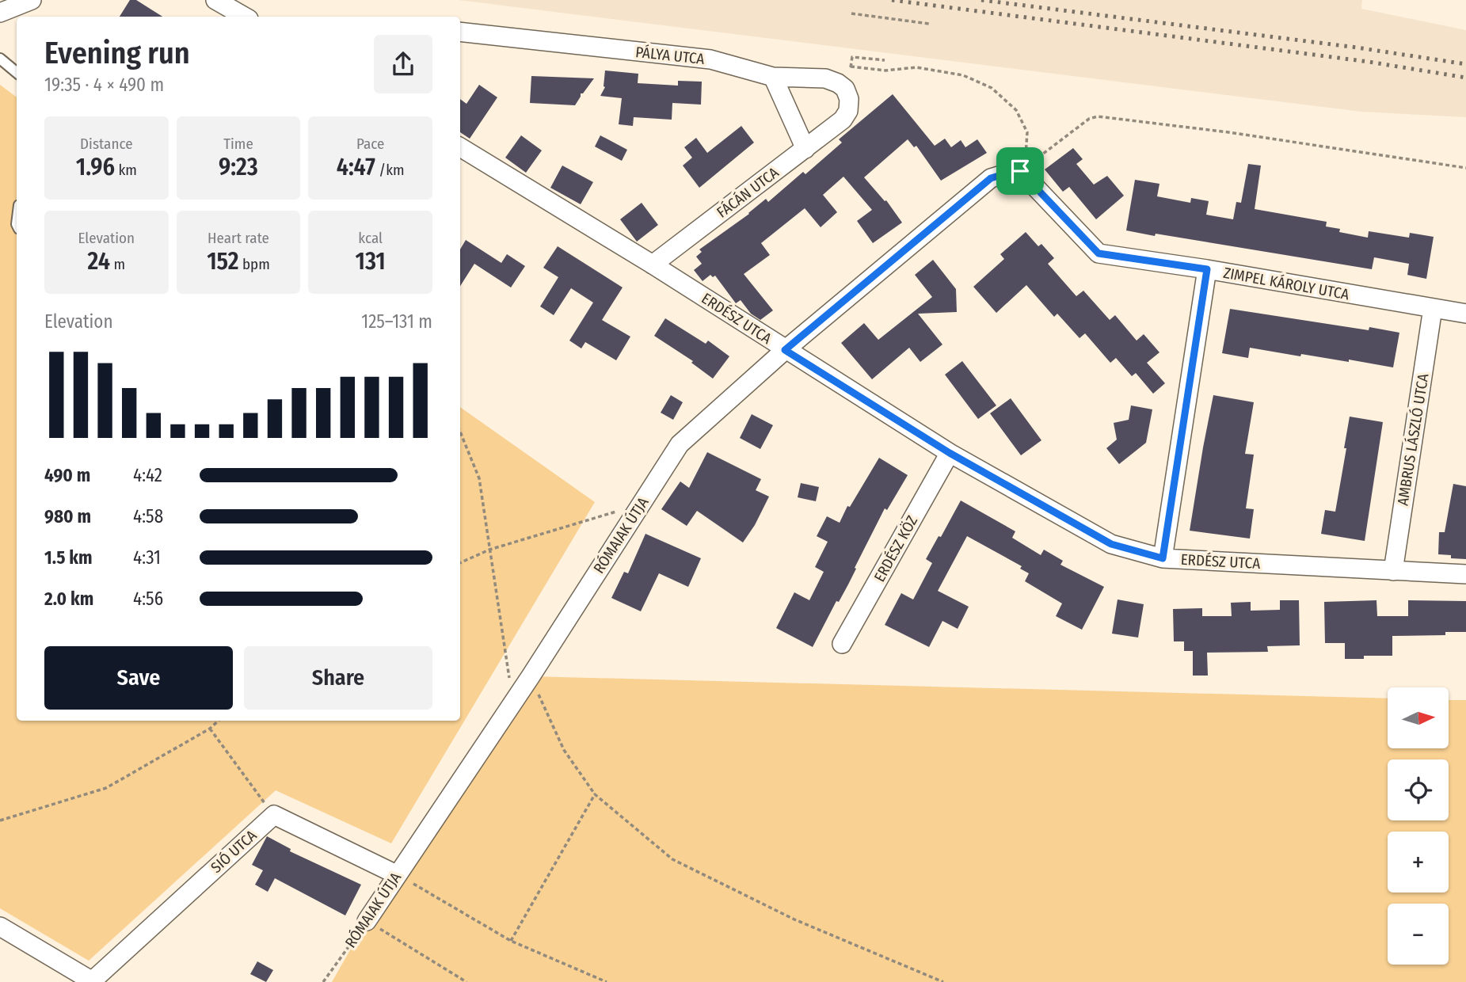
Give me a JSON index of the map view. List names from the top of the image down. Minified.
{"streets":{"street":["PÁLYA UTCA","FÁCÁN UTCA","ZIMPEL KÁROLY UTCA","ERDÉSZ UTCA","AMBRUS LÁSZLÓ UTCA","RÓMAIAK ÚTJA","ERDÉSZ KÖZ","SIÓ UTCA"]},"crossings":[["PÁLYA UTCA","FÁCÁN UTCA"],["FÁCÁN UTCA","ERDÉSZ UTCA"],["ZIMPEL KÁROLY UTCA","AMBRUS LÁSZLÓ UTCA"],["ZIMPEL KÁROLY UTCA","RÓMAIAK ÚTJA"],["ERDÉSZ UTCA","AMBRUS LÁSZLÓ UTCA"],["ERDÉSZ UTCA","RÓMAIAK ÚTJA"],["ERDÉSZ UTCA","ERDÉSZ KÖZ"]],"north":"right","page":{"heading":["Evening run","19:35 · 4 × 490 m"],"stats":[["Distance","1.96 km"],["Time","9:23"],["Pace","4:47 /km"],["Elevation","24 m"],["Heart rate","152 bpm"],["kcal","131"]],"chart":["Elevation","125–131 m"],"list":[{"name":"490 m","note":"4:42"},{"name":"980 m","note":"4:58"},{"name":"1.5 km","note":"4:31"},{"name":"2.0 km","note":"4:56"}],"buttons":["Save","Share"],"map_buttons":["+","−"]}}
